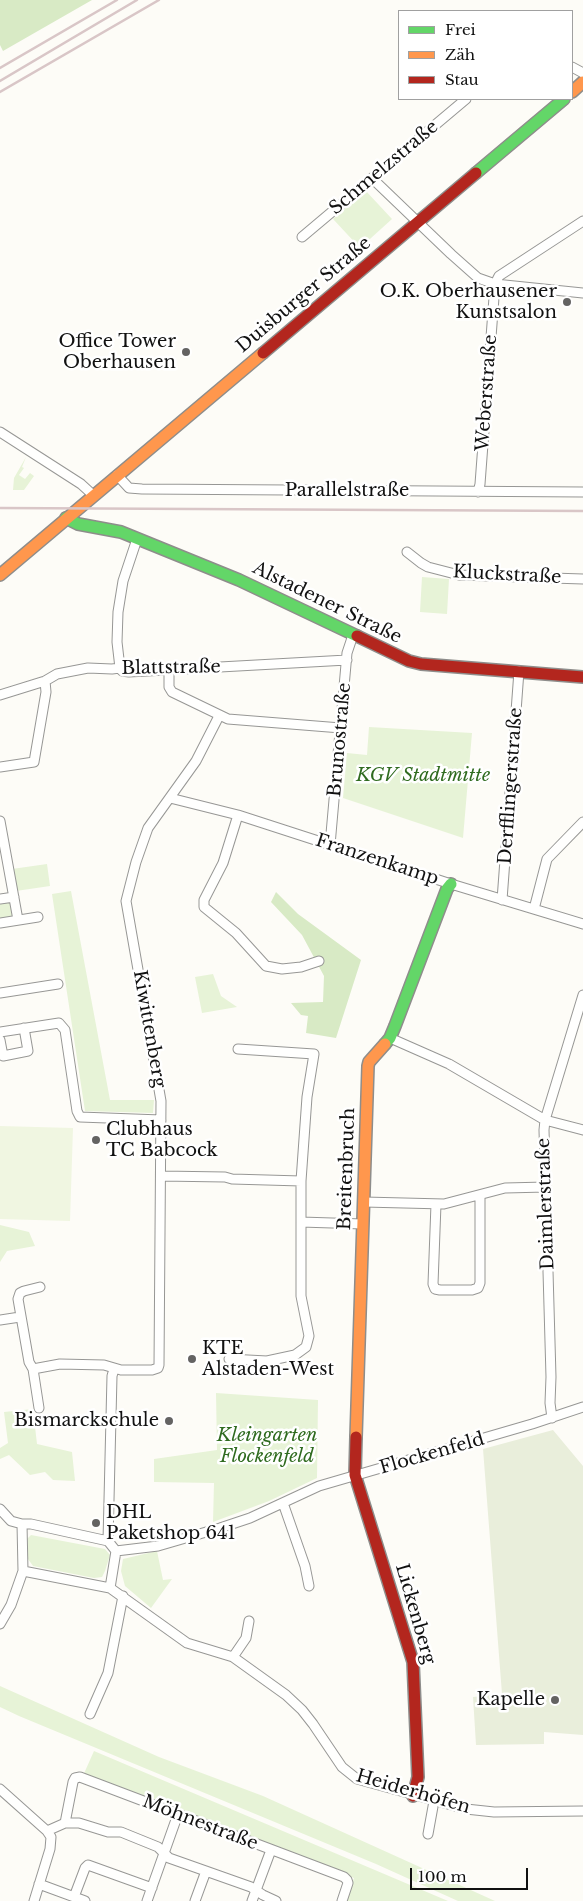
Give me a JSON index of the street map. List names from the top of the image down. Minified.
{"streets":{"street":["Schmelzstraße","Duisburger Straße","Weberstraße","Parallelstraße","Kluckstraße","Alstadener Straße","Blattstraße","Brunostraße","Derfflingerstraße","Franzenkamp","Kiwittenberg","Breitenbruch","Daimlerstraße","Flockenfeld","Lickenberg","Heiderhöfen","Möhnestraße"]},"crossings":[["Duisburger Straße","Parallelstraße"],["Duisburger Straße","Alstadener Straße"],["Weberstraße","Parallelstraße"],["Alstadener Straße","Brunostraße"],["Alstadener Straße","Derfflingerstraße"],["Blattstraße","Brunostraße"],["Brunostraße","Franzenkamp"],["Derfflingerstraße","Franzenkamp"],["Franzenkamp","Kiwittenberg"],["Franzenkamp","Breitenbruch"],["Breitenbruch","Flockenfeld"],["Breitenbruch","Lickenberg"],["Daimlerstraße","Flockenfeld"],["Flockenfeld","Lickenberg"],["Lickenberg","Heiderhöfen"]],"parks":["KGV Stadtmitte","Kleingarten Flockenfeld"],"places":["O.K. Oberhausener Kunstsalon","Office Tower Oberhausen","Clubhaus TC Babcock","KTE Alstaden-West","Bismarckschule","DHL Paketshop 641","Kapelle"],"legend":["Frei","Zäh","Stau"],"scale_bar":"100 m"}
